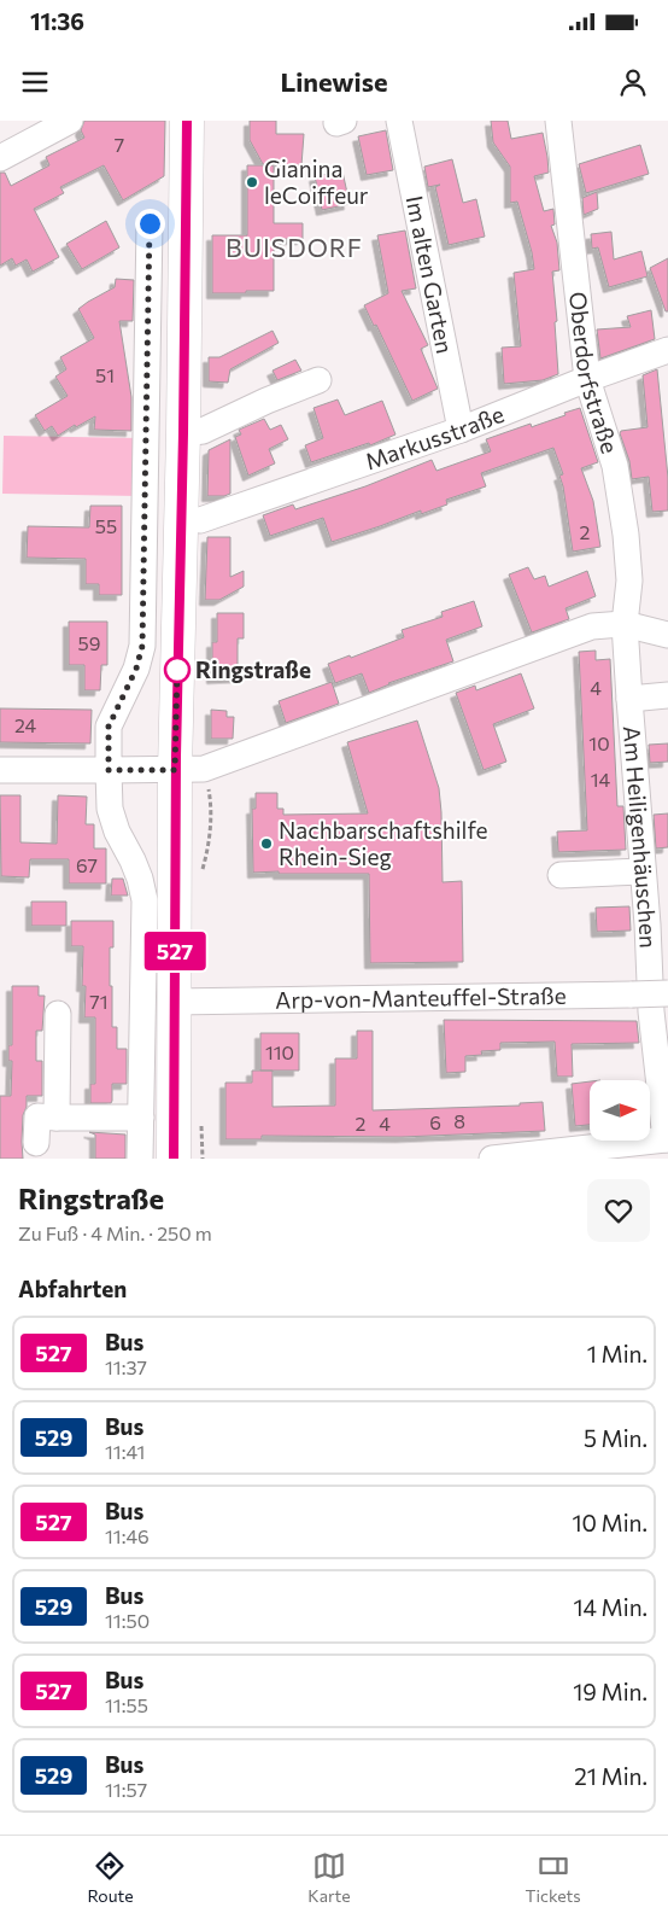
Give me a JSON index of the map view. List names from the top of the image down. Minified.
{"streets":{"street":["Im alten Garten","Oberdorfstraße","Markusstraße","Am Heiligenhäuschen","Arp-von-Manteuffel-Straße"]},"crossings":[["Im alten Garten","Markusstraße"],["Oberdorfstraße","Markusstraße"],["Oberdorfstraße","Am Heiligenhäuschen"]],"districts":["BUISDORF"],"places":["Gianina leCoiffeur","Ringstraße","Nachbarschaftshilfe Rhein-Sieg"],"lines":["bus line 527"],"house_numbers":["7","51","55","2","59","4","24","10","14","67","71","110","8","6","2","4"],"north":"right","page":{"status":"11:36","header":"Linewise","on_map":"527","heading":[["Ringstraße","Zu Fuß · 4 Min. · 250 m"],"Abfahrten"],"list":[{"mark":"527","name":"Bus","note":"11:37","value":"1 Min."},{"mark":"529","name":"Bus","note":"11:41","value":"5 Min."},{"mark":"527","name":"Bus","note":"11:46","value":"10 Min."},{"mark":"529","name":"Bus","note":"11:50","value":"14 Min."},{"mark":"527","name":"Bus","note":"11:55","value":"19 Min."},{"mark":"529","name":"Bus","note":"11:57","value":"21 Min."}],"tabs":["Route","Karte","Tickets"]}}
